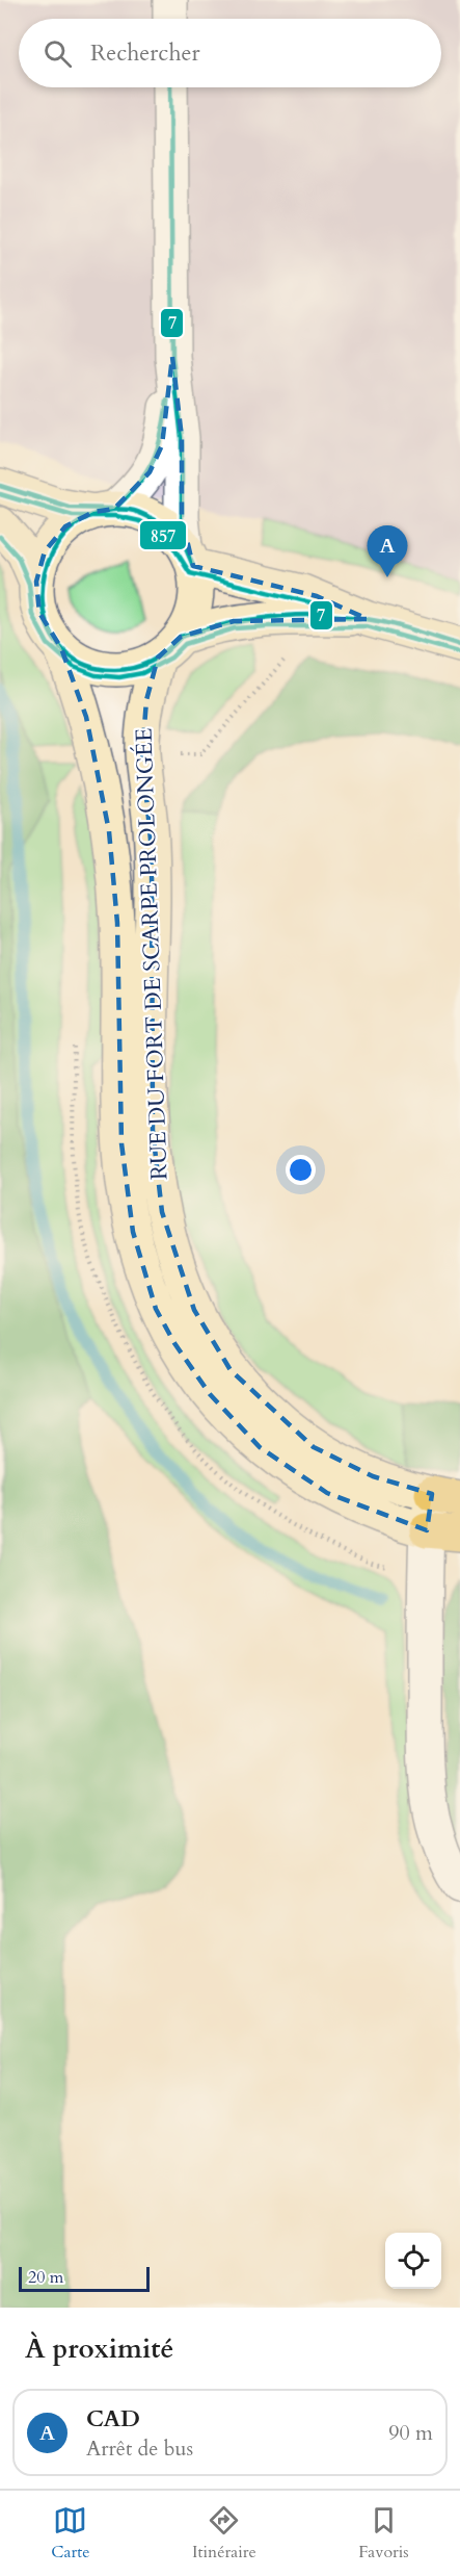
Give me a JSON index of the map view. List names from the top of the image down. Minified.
{"streets":{"main road":["RUE DU FORT DE SCARPE PROLONGÉE"]},"lines":["transit line 7","transit line 857"],"scale_bar":"20 m","page":{"search":"Rechercher","pins":"A","scale":"20 m","heading":"À proximité","list":[{"mark":"A","name":"CAD","note":"Arrêt de bus","value":"90 m"}],"nav":["Carte","Itinéraire","Favoris"]}}
